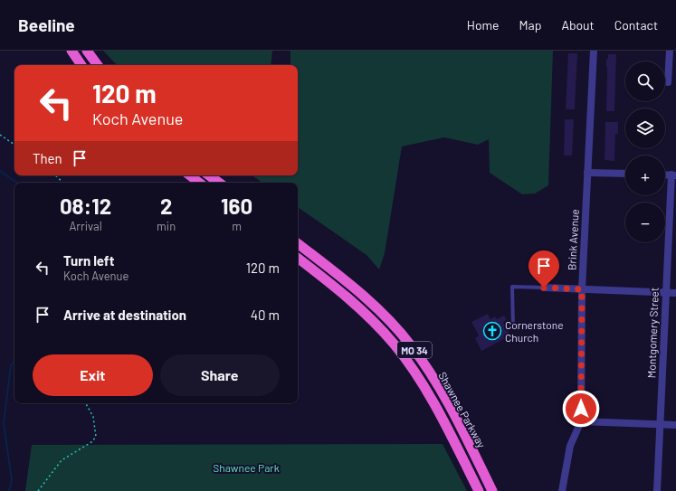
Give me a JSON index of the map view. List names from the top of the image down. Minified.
{"streets":{"highway":["MO 34","Shawnee Parkway"],"street":["Brink Avenue","Montgomery Street"]},"parks":["Shawnee Park"],"places":{"church":["Cornerstone Church"]},"page":{"header":"Beeline","nav":["Home","Map","About","Contact"],"map_buttons":["+","−"],"turn":["120 m","Koch Avenue"],"then":"Then","eta":["08:12","Arrival","2","min","160","m"],"list":[{"name":"Turn left","note":"Koch Avenue","value":"120 m"},{"name":"Arrive at destination","value":"40 m"}],"buttons":["Exit","Share"]}}
